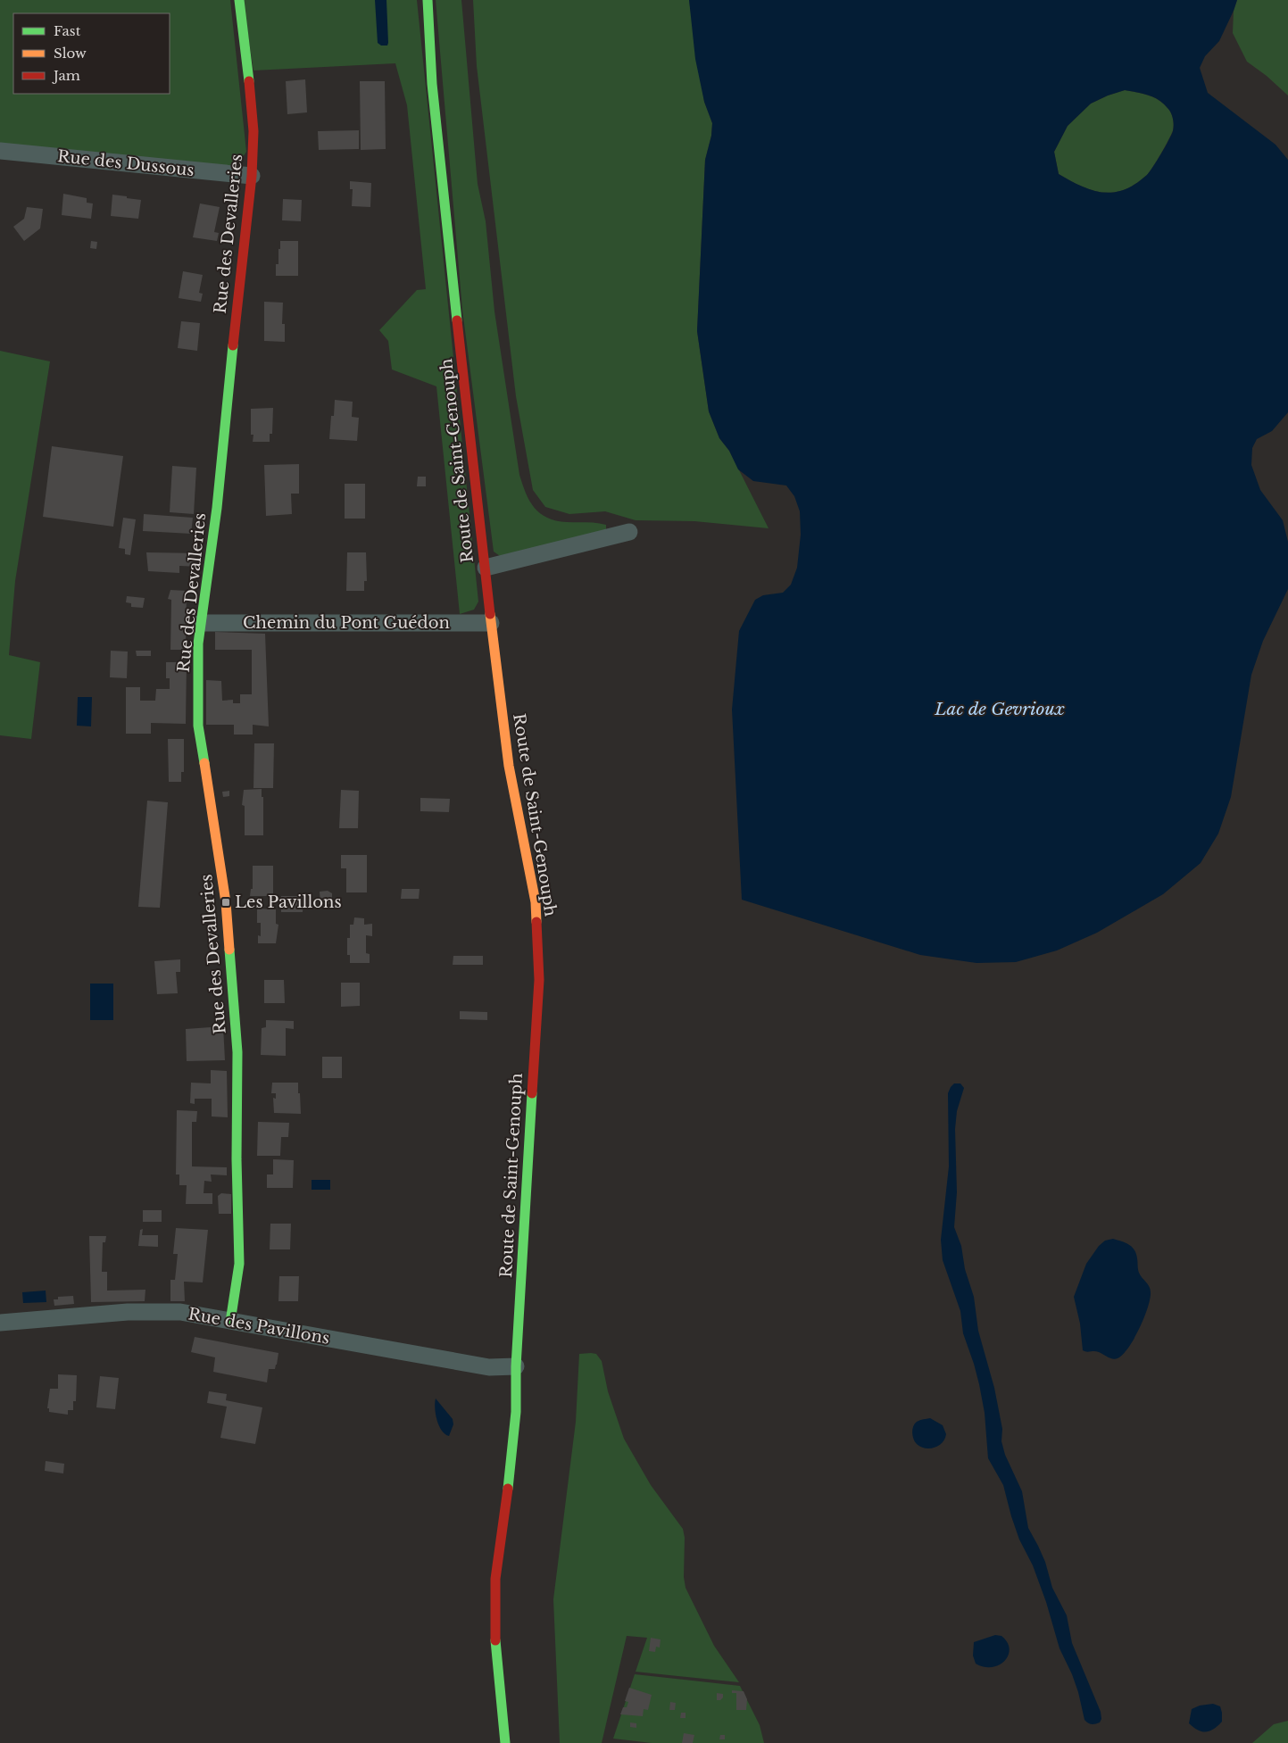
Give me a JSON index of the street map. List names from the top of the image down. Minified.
{"streets":{"street":["Rue des Dussous","Rue des Devalleries","Route de Saint-Genouph","Chemin du Pont Guédon","Rue des Pavillons"]},"crossings":[["Rue des Dussous","Rue des Devalleries"],["Rue des Devalleries","Chemin du Pont Guédon"],["Rue des Devalleries","Rue des Pavillons"],["Route de Saint-Genouph","Chemin du Pont Guédon"],["Route de Saint-Genouph","Rue des Pavillons"]],"water":["Lac de Gevrioux"],"places":{"transit":["Les Pavillons"]},"legend":["Fast","Slow","Jam"]}
